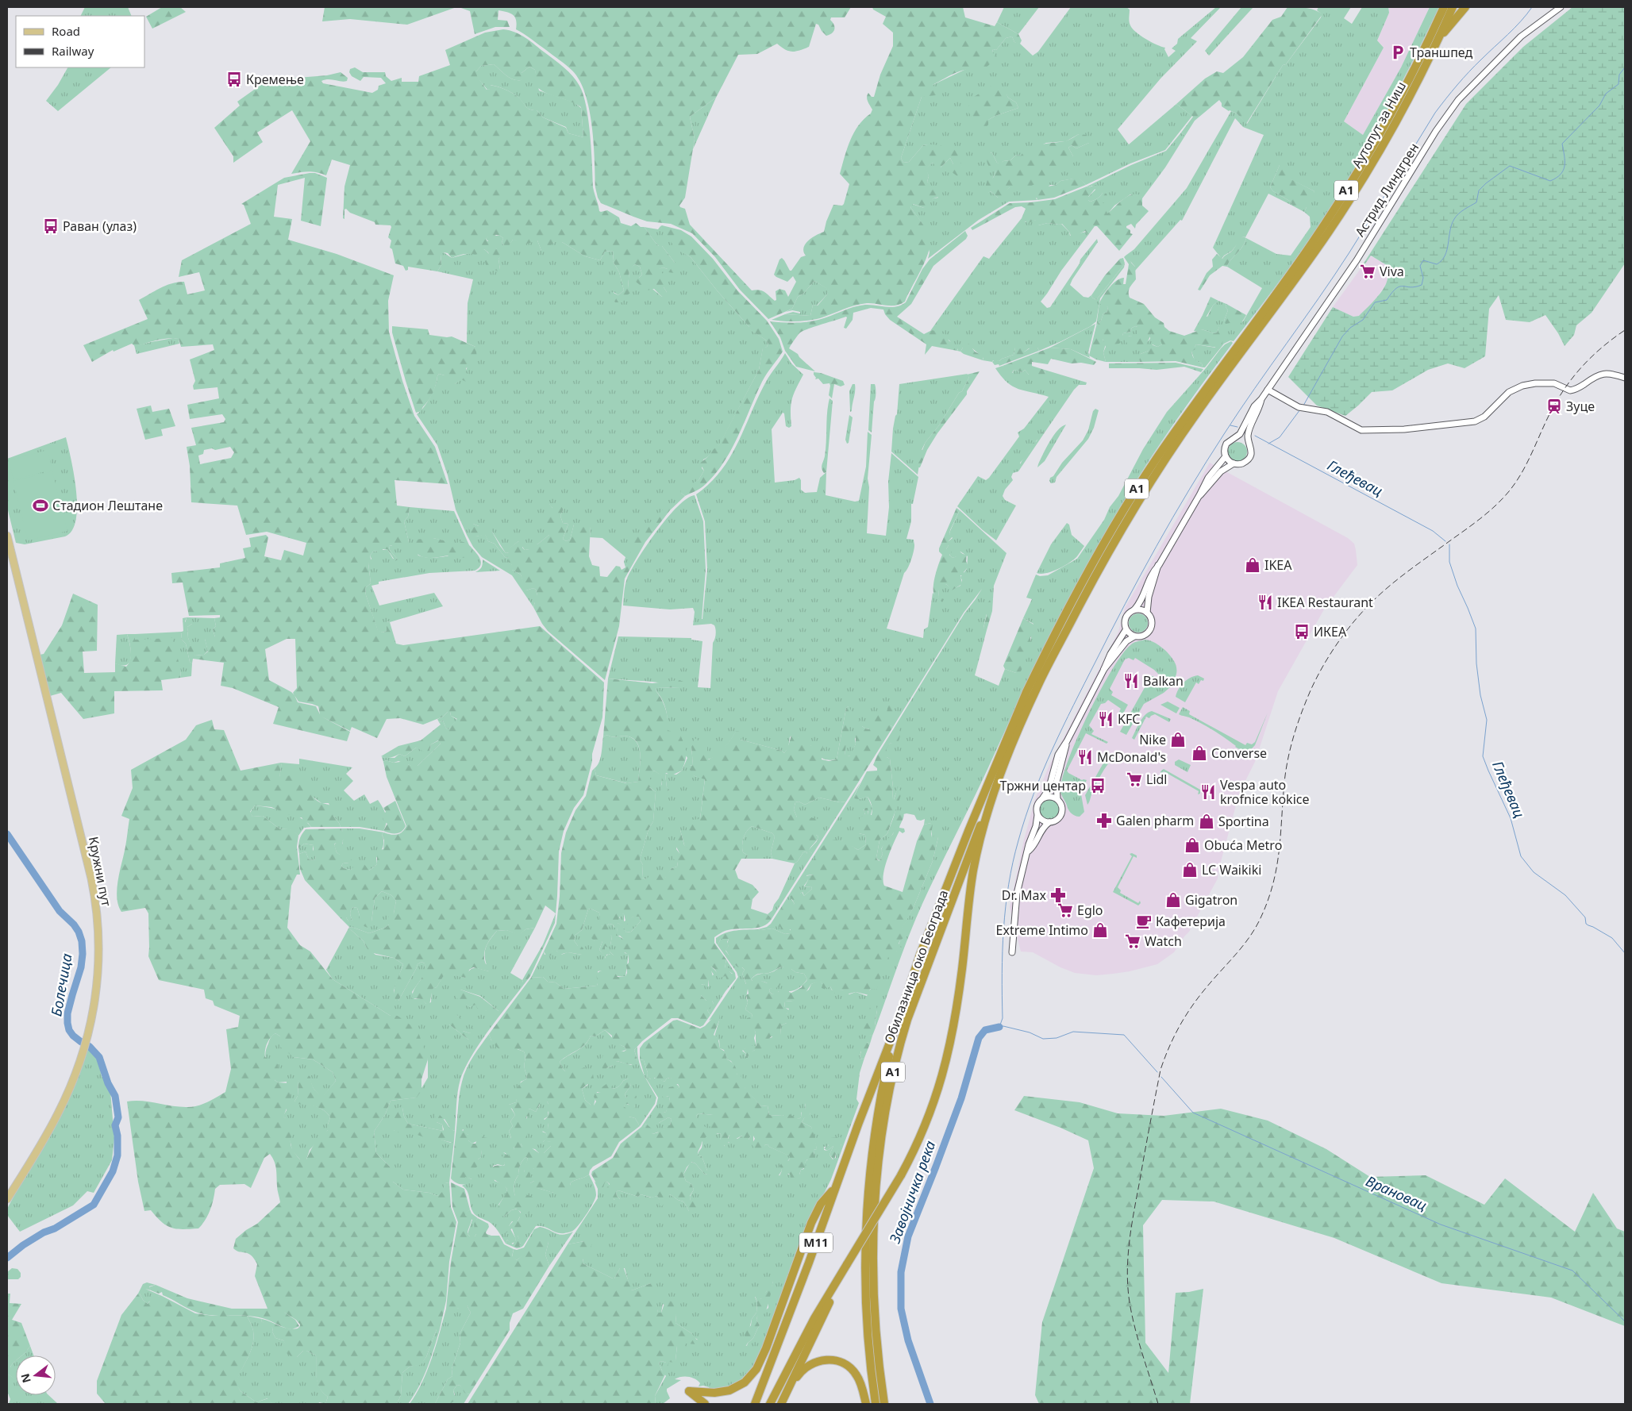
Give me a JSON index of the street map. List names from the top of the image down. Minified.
{"streets":{"highway":["Аутопут за Ниш","A1","Обилазница око Београда","M11"],"main road":["Кружни пут"],"street":["Астрид Линдгрен"]},"crossings":[["Аутопут за Ниш","A1"],["A1","Обилазница око Београда"]],"water":["Глеђевац","Болечица","Завојничка река","Врановац"],"places":{"parking":["Траншпед"],"bus stop":["Кремење","Раван (улаз)","ИКЕА","Тржни центар"],"supermarket":["Viva","Lidl","Eglo","Watch"],"station":["Зуце"],"sports":["Стадион Лештане"],"shop":["IKEA","Nike","Converse","Sportina","Obuća Metro","LC Waikiki","Gigatron","Extreme Intimo"],"restaurant":["IKEA Restaurant","Balkan","KFC","McDonald's","Vespa auto krofnice kokice"],"pharmacy":["Galen pharm","Dr. Max"],"cafe":["Кафетерија"]},"legend":["Road","Railway"],"north":"left"}
